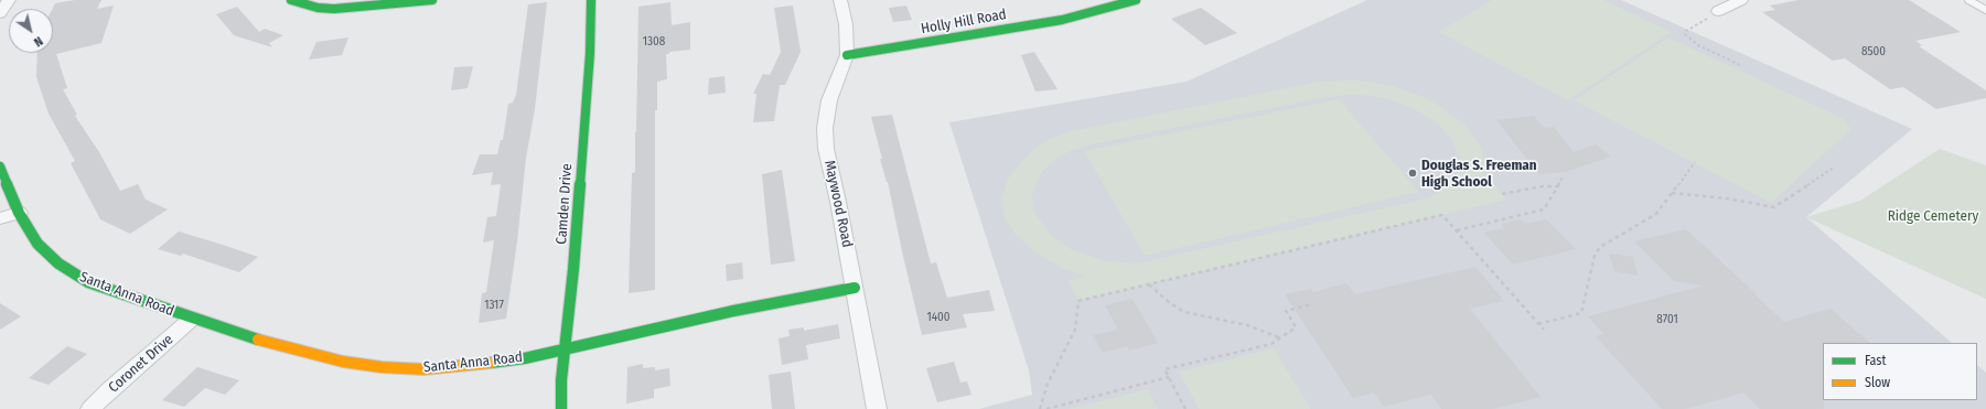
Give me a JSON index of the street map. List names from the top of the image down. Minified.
{"streets":{"street":["Holly Hill Road","Camden Drive","Maywood Road","Santa Anna Road","Coronet Drive"]},"crossings":[["Holly Hill Road","Maywood Road"],["Camden Drive","Santa Anna Road"],["Maywood Road","Santa Anna Road"],["Santa Anna Road","Coronet Drive"]],"parks":["Ridge Cemetery"],"places":["Douglas S. Freeman High School"],"house_numbers":["1308","8500","1317","1400","8701"],"legend":["Fast","Slow"],"north":"bottom right"}
